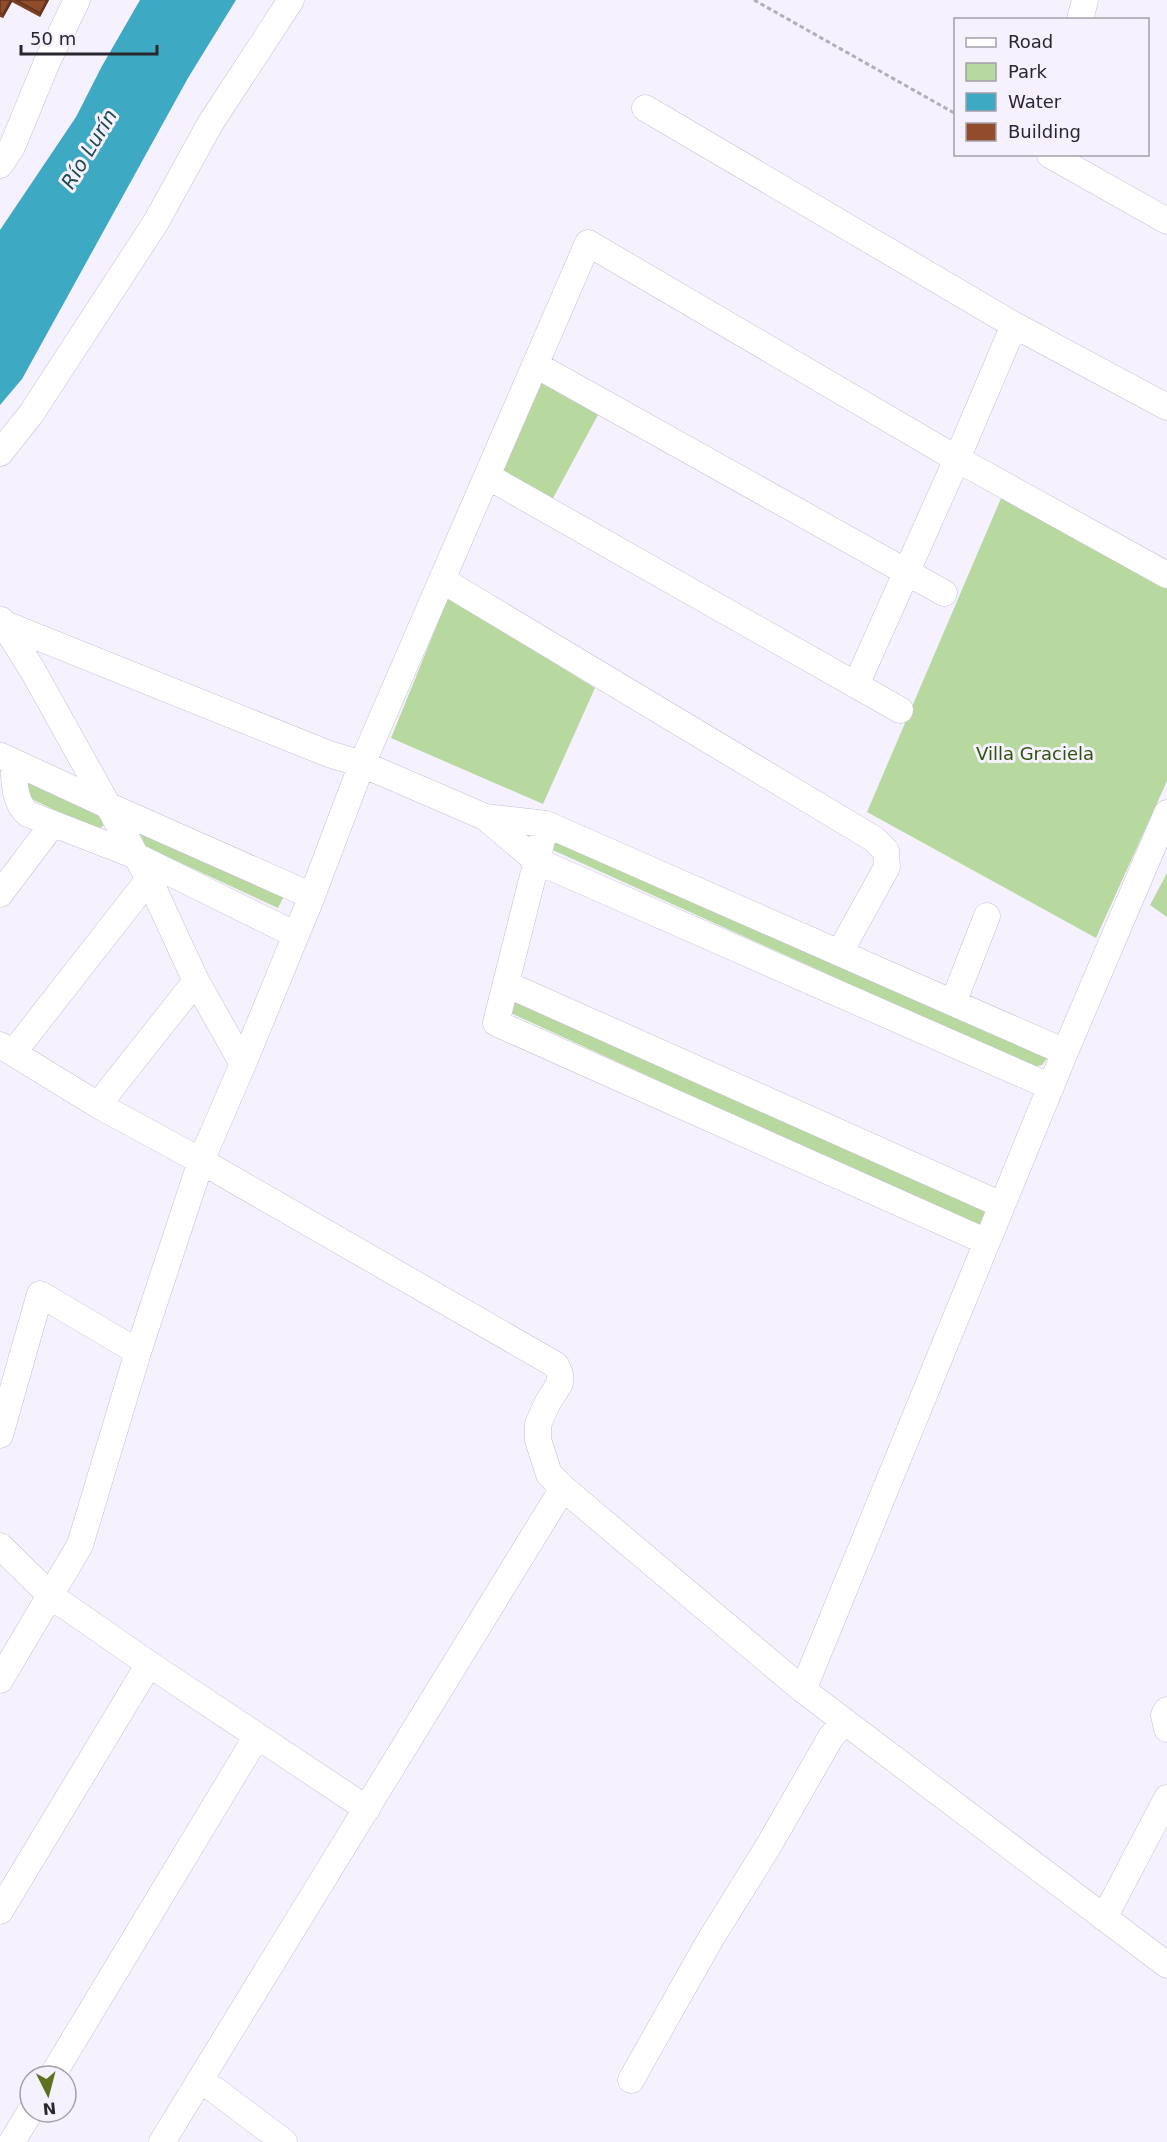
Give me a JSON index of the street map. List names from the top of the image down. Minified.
{"water":["Río Lurín"],"parks":["Villa Graciela"],"legend":["Road","Park","Water","Building"],"scale_bar":"50 m","north":"bottom"}
